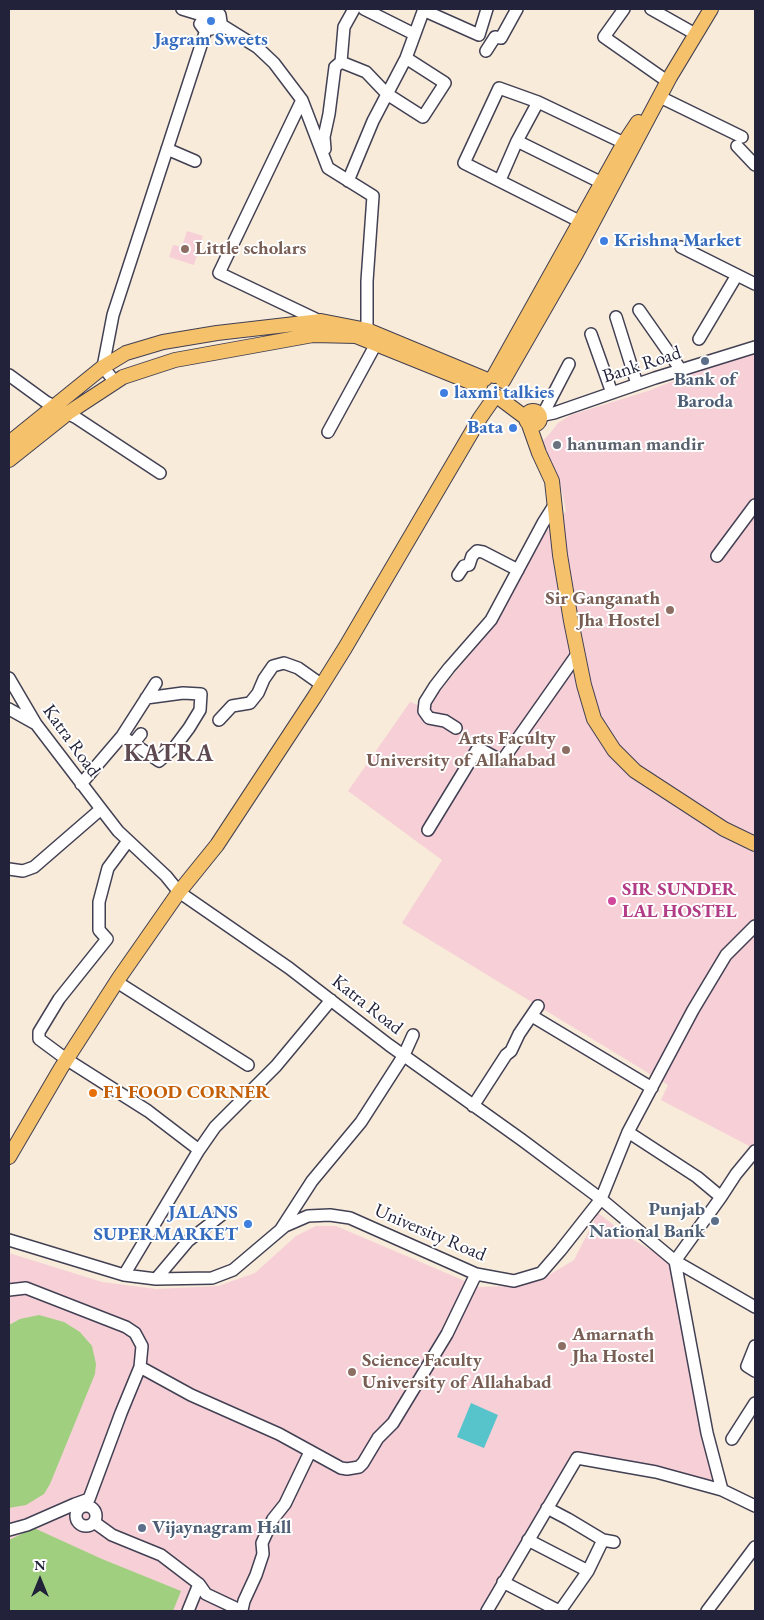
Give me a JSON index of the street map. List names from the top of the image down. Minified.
{"streets":{"street":["Bank Road","Katra Road","University Road"]},"crossings":[["Katra Road","University Road"]],"districts":["KATRA"],"places":["Jagram Sweets","Krishna Market","Little scholars","Bank of Baroda","laxmi talkies","Bata","hanuman mandir","Sir Ganganath Jha Hostel","Arts Faculty University of Allahabad","SIR SUNDER LAL HOSTEL","F1 FOOD CORNER","Punjab National Bank","JALANS SUPERMARKET","Amarnath Jha Hostel","Science Faculty University of Allahabad","Vijaynagram Hall"],"north":"top"}
